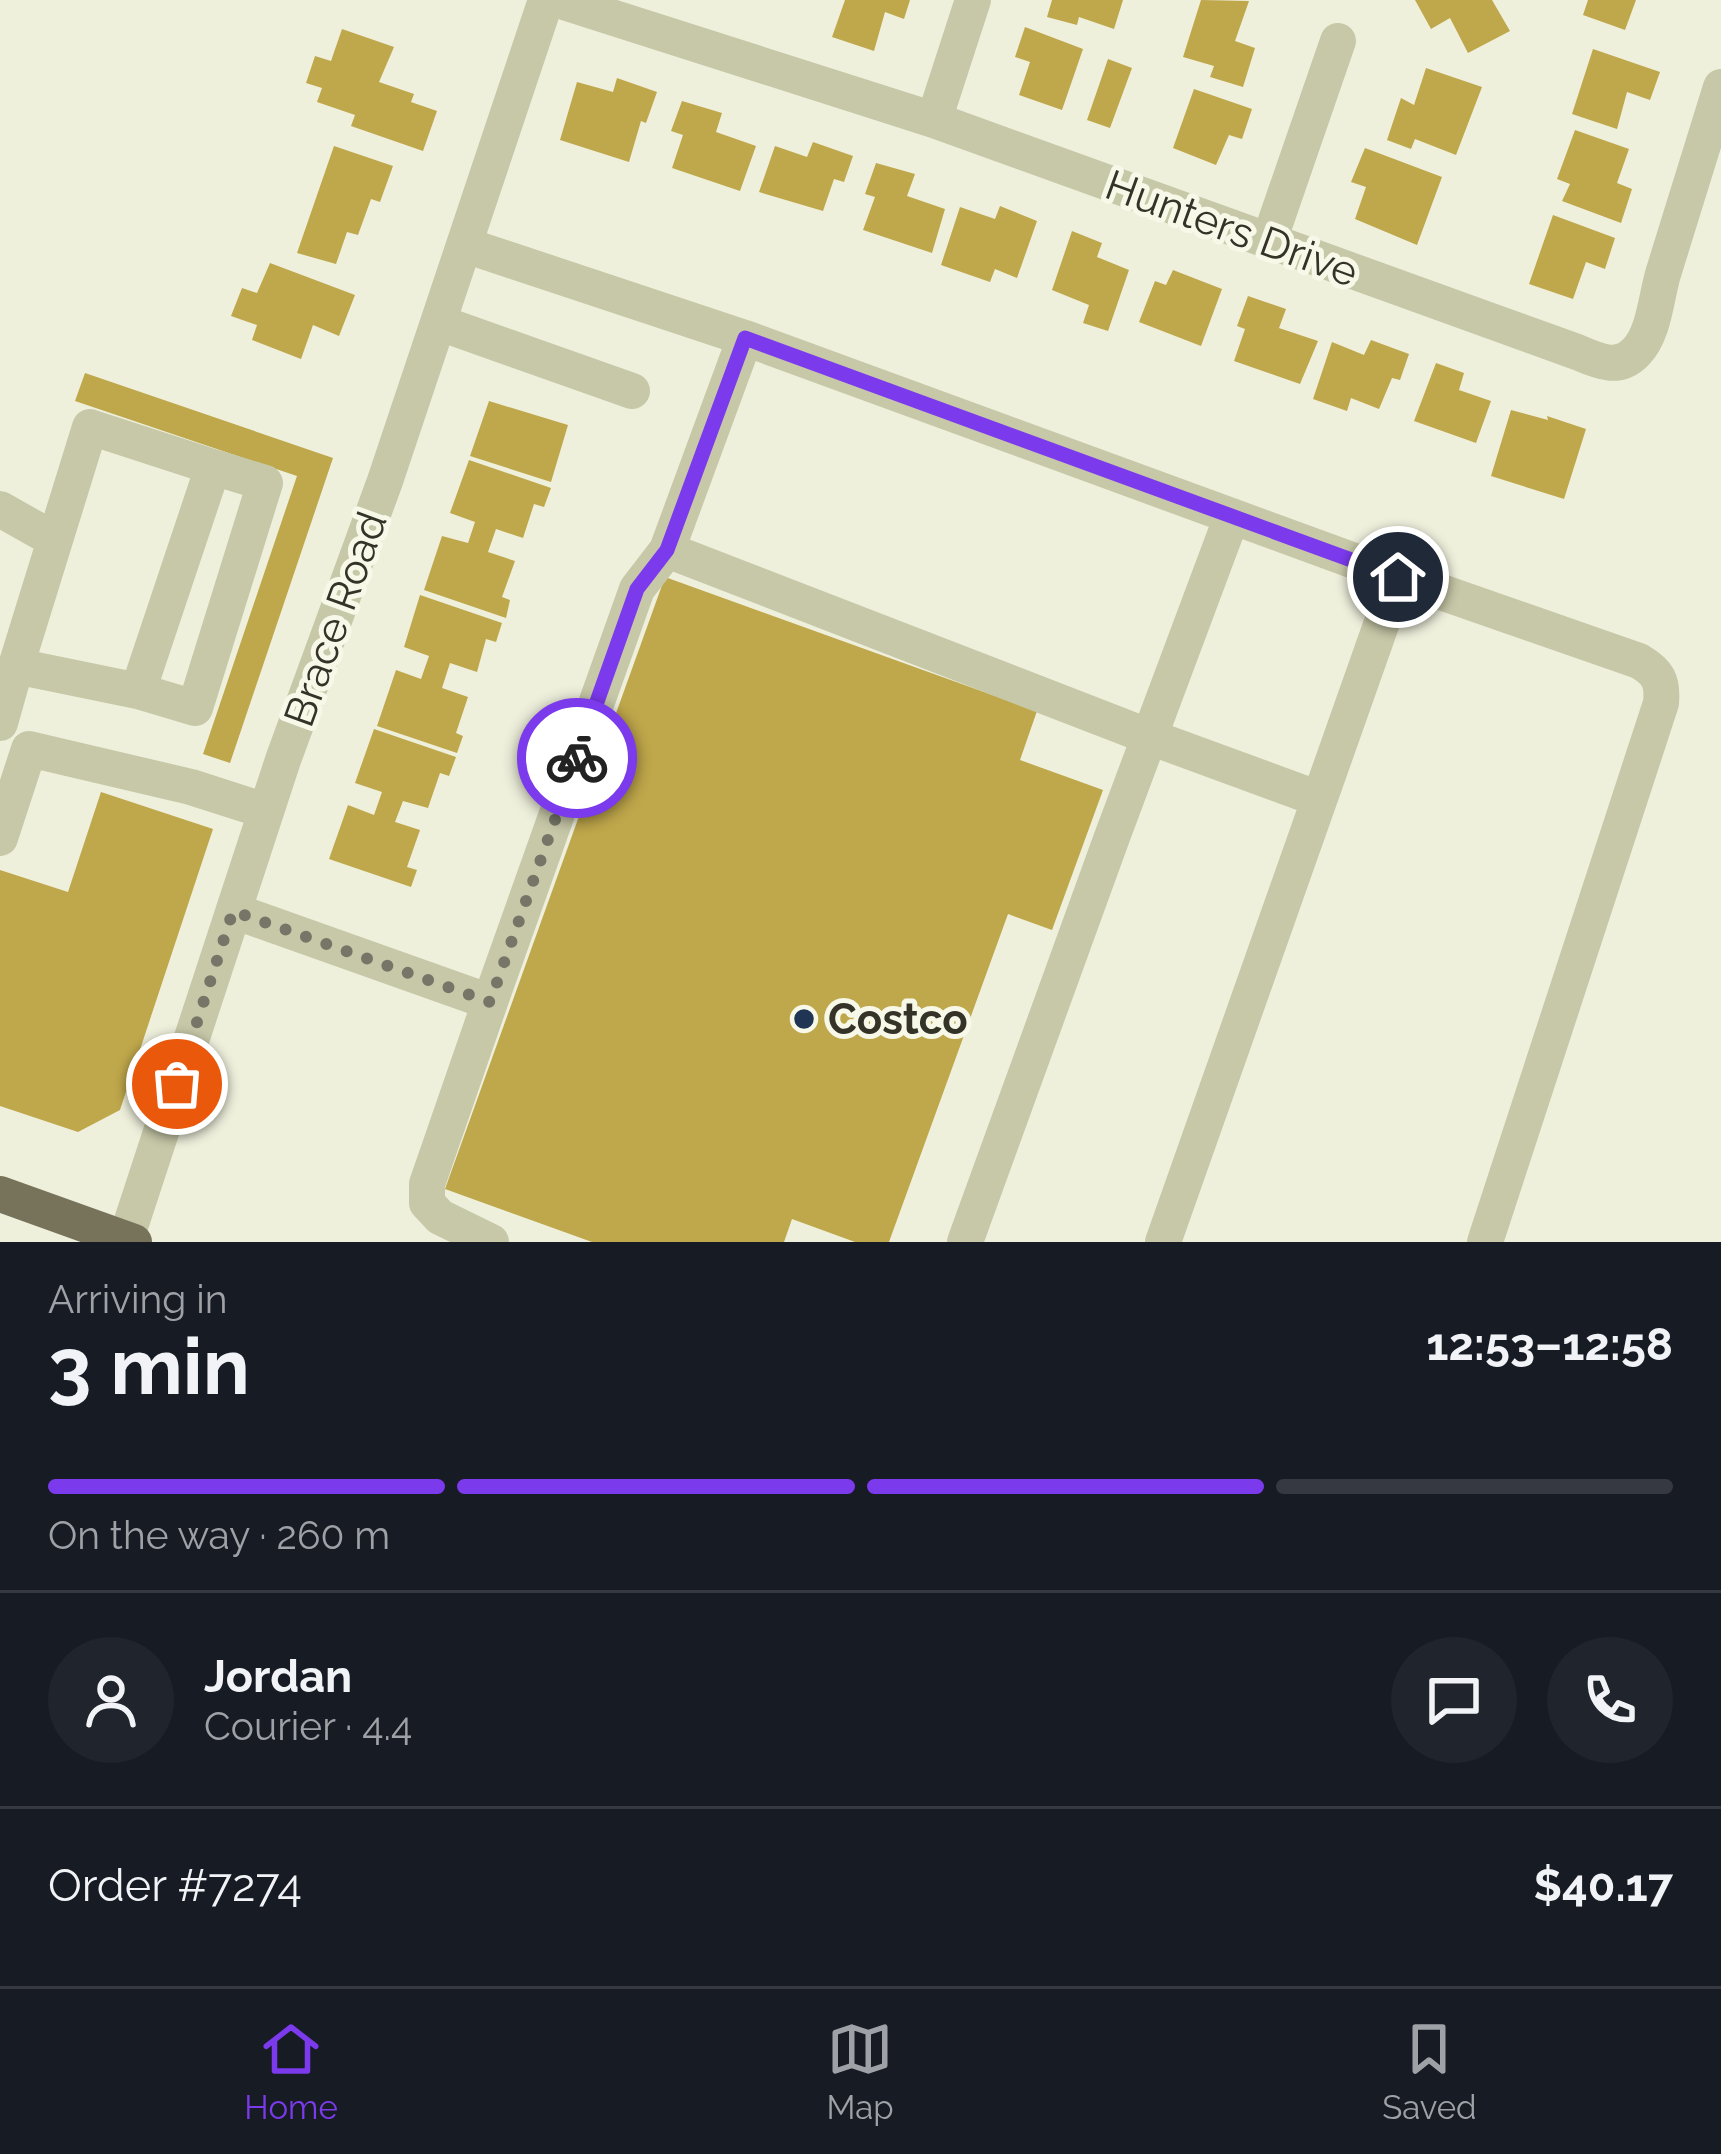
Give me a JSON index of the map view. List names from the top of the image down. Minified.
{"streets":{"street":["Hunters Drive","Brace Road"]},"places":["Costco"],"page":{"heading":["3 min","Arriving in","12:53–12:58"],"panel":["Jordan","Courier · 4.4","Order #7274","$40.17"],"bar":"On the way · 260 m","tabs":["Home","Map","Saved"]}}
